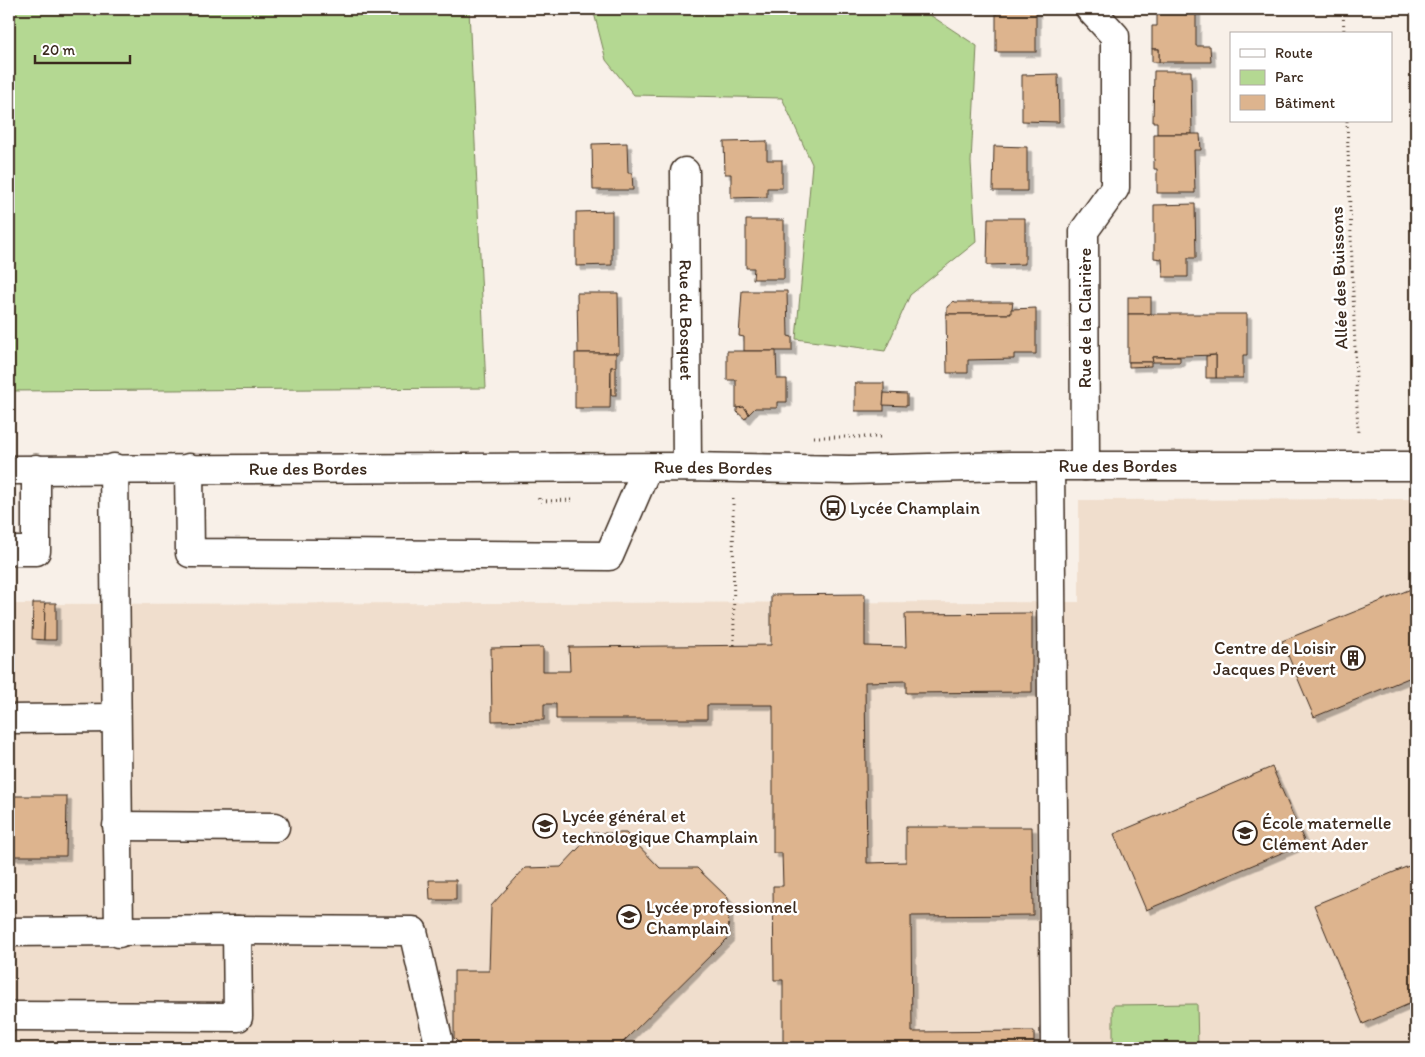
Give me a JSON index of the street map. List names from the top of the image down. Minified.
{"streets":{"street":["Rue de la Clairière","Rue du Bosquet","Rue des Bordes"],"path":["Allée des Buissons"]},"crossings":[["Rue de la Clairière","Rue des Bordes"],["Rue du Bosquet","Rue des Bordes"]],"places":{"bus stop":["Lycée Champlain"],"building":["Centre de Loisir Jacques Prévert"],"school or university":["Lycée général et technologique Champlain","École maternelle Clément Ader","Lycée professionnel Champlain"]},"legend":["Route","Parc","Bâtiment"],"scale_bar":"20 m"}
